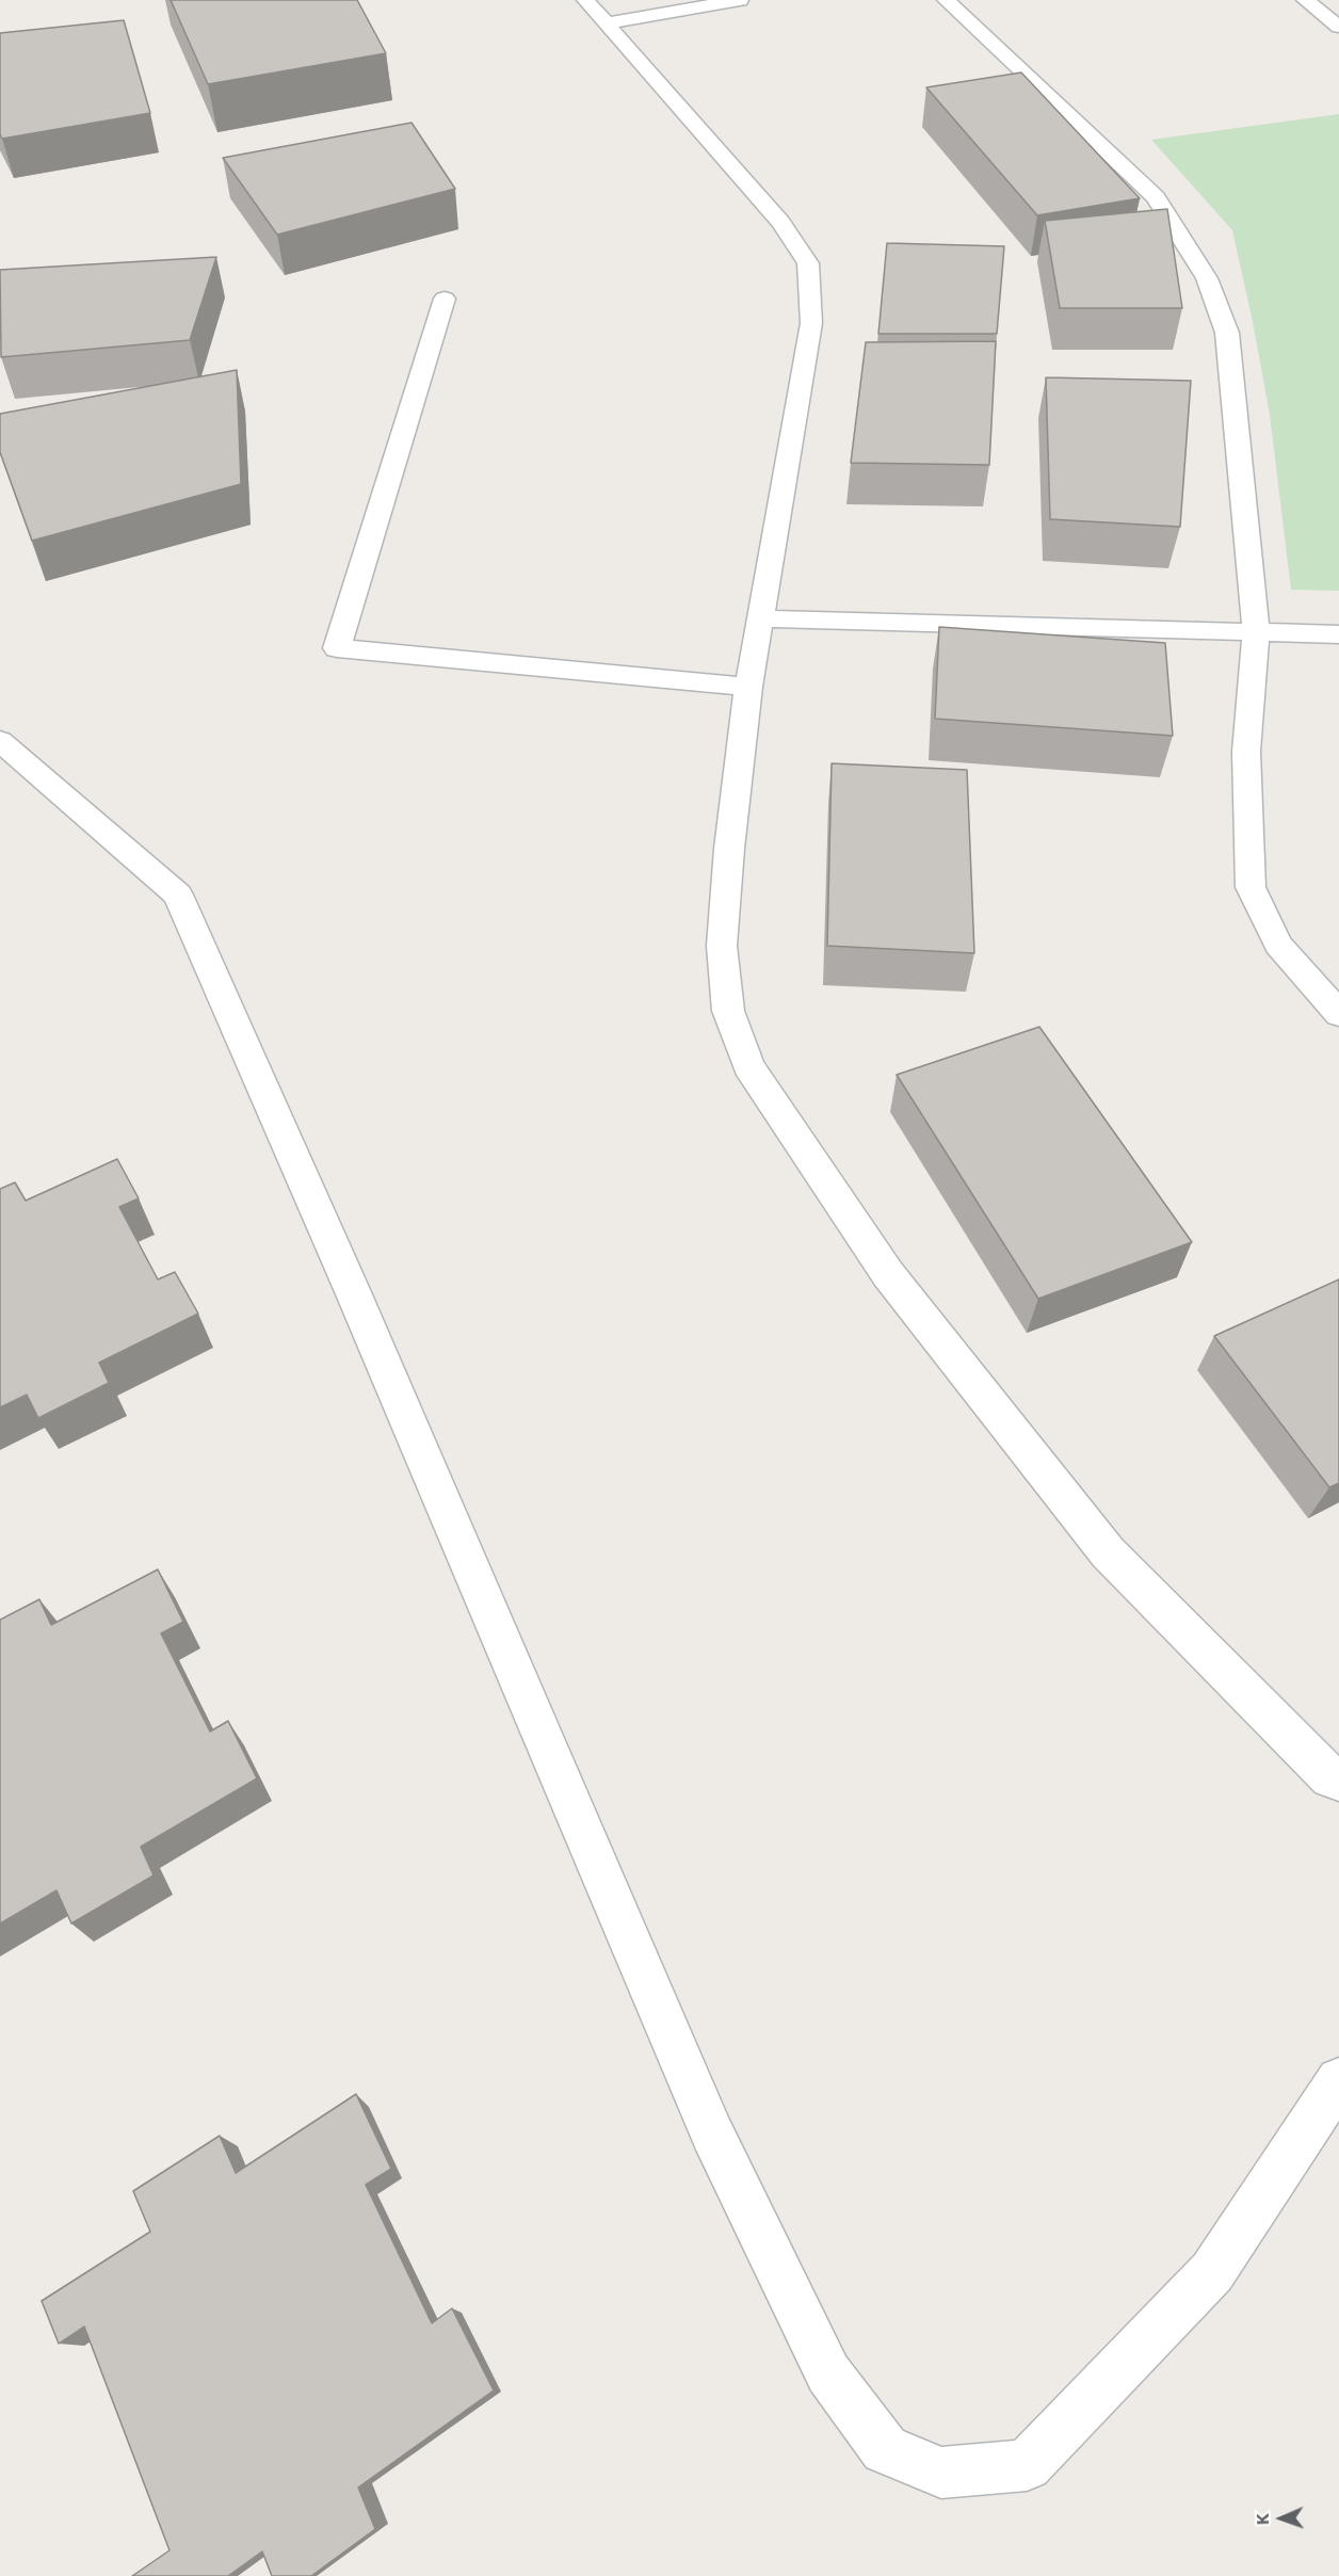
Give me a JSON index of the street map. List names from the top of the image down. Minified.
{"north":"left"}
